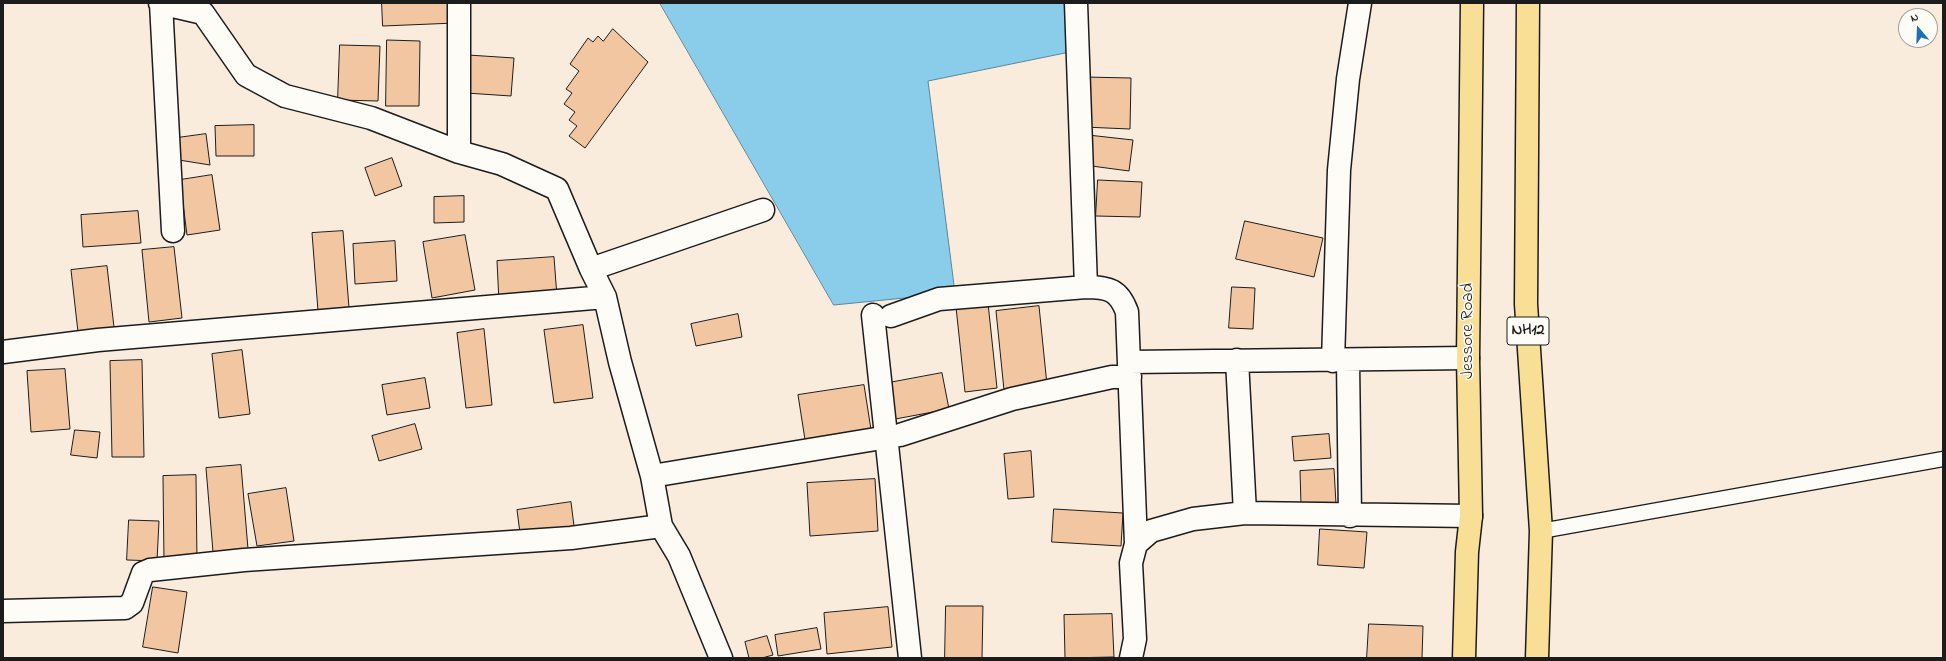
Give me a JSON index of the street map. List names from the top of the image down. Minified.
{"streets":{"highway":["Jessore Road","NH12"]},"north":"top"}
